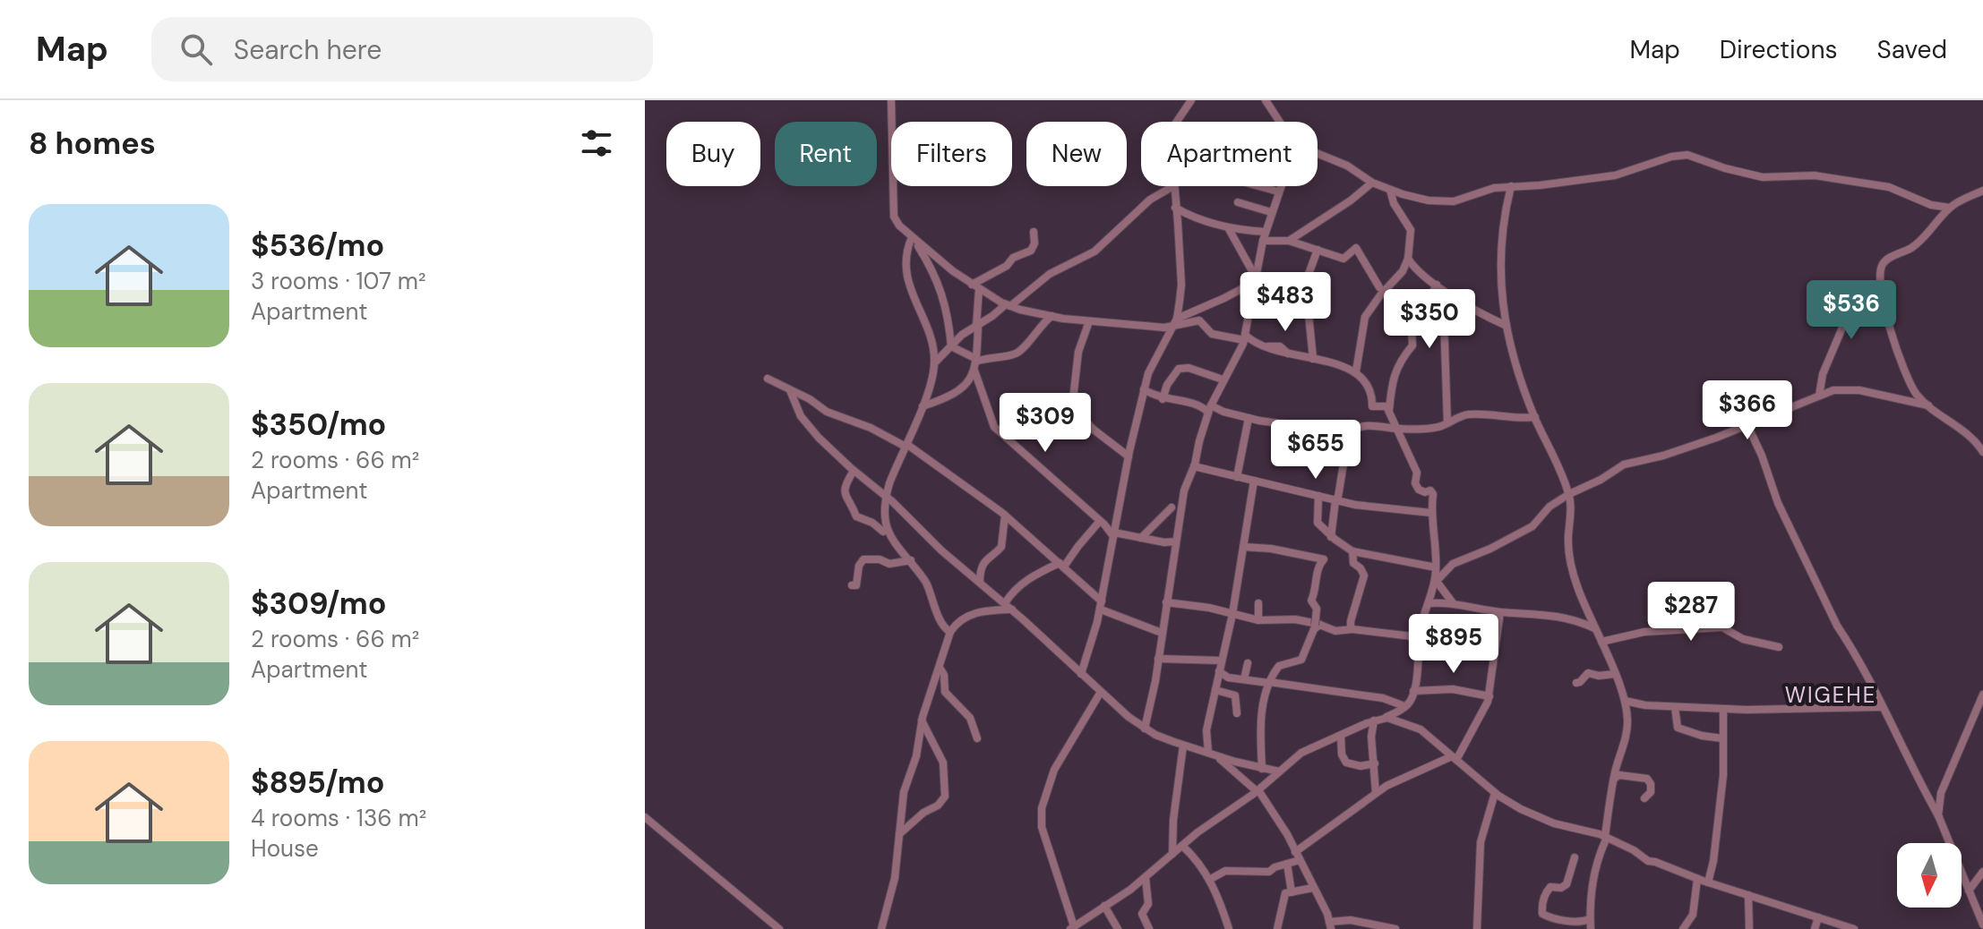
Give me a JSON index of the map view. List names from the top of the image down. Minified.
{"districts":["WIGEHE"],"north":"bottom","page":{"header":"Map","search":"Search here","nav":["Map","Directions","Saved"],"heading":"8 homes","chip":["Buy","Rent","Filters","New","Apartment"],"list":[{"name":"$536/mo","note":"3 rooms · 107 m² · Apartment"},{"name":"$350/mo","note":"2 rooms · 66 m² · Apartment"},{"name":"$309/mo","note":"2 rooms · 66 m² · Apartment"},{"name":"$895/mo","note":"4 rooms · 136 m² · House"}],"price":["$483","$536","$350","$366","$309","$655","$287","$895"]}}
